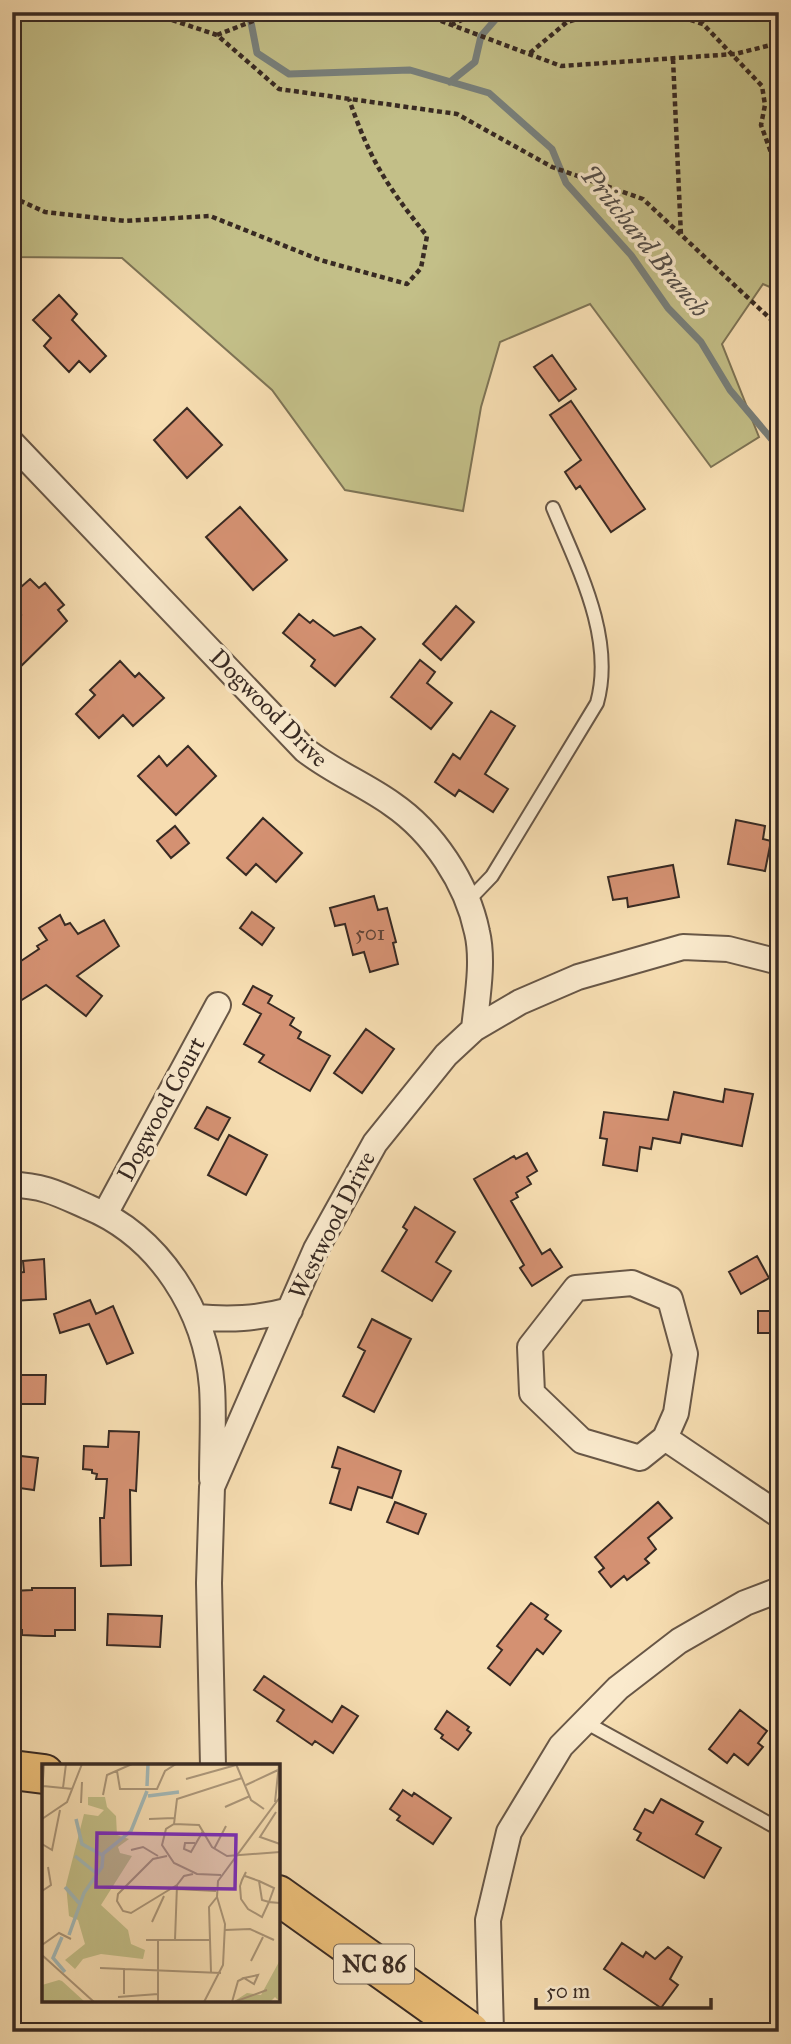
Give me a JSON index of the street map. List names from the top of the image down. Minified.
{"streets":{"main road":["NC 86"],"street":["Dogwood Drive","Dogwood Court","Westwood Drive"]},"crossings":[["Dogwood Drive","Westwood Drive"]],"water":["Pritchard Branch"],"house_numbers":["501"],"scale_bar":"50 m"}
